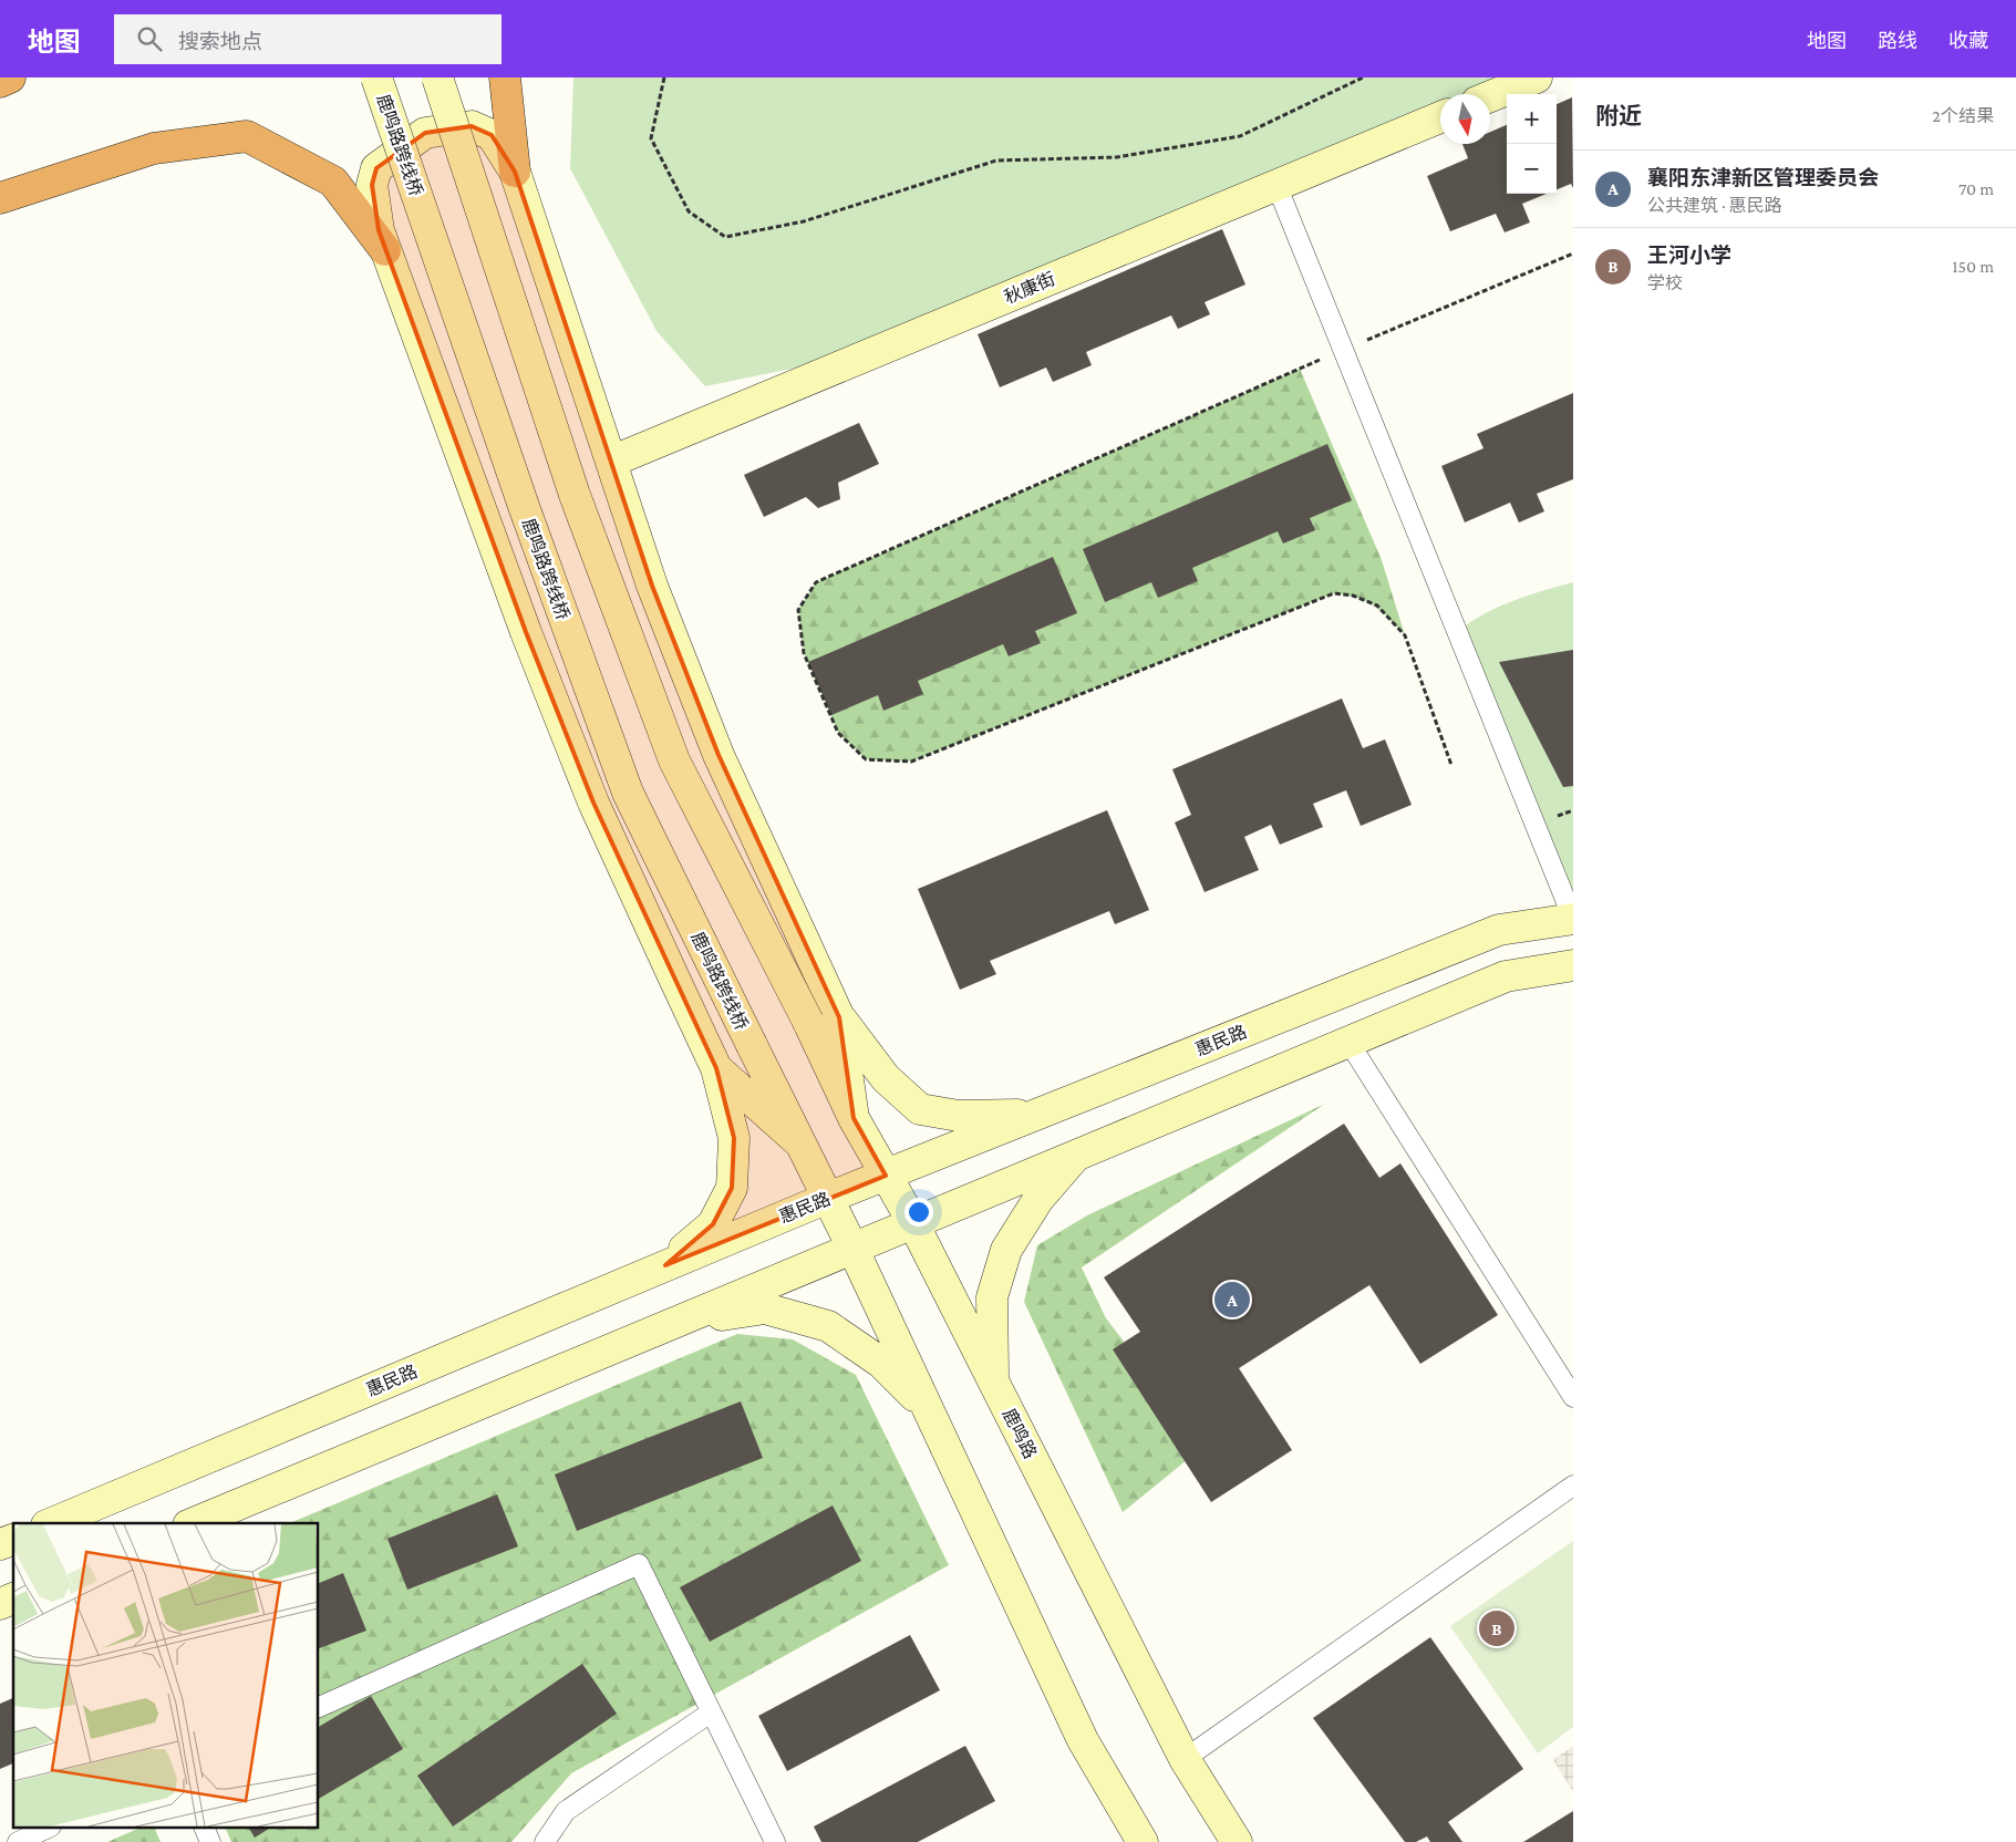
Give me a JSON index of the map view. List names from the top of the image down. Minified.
{"streets":{"main road":["鹿鸣路跨线桥","秋康街","惠民路","鹿鸣路"]},"crossings":[["惠民路","鹿鸣路"]],"north":"bottom","page":{"header":"地图","search":"搜索地点","nav":["地图","路线","收藏"],"heading":["附近","2个结果"],"map_buttons":["+","−"],"list":[{"mark":"A","name":"襄阳东津新区管理委员会","note":"公共建筑 · 惠民路","value":"70 m"},{"mark":"B","name":"王河小学","note":"学校","value":"150 m"}],"pins":["A","B"]}}
